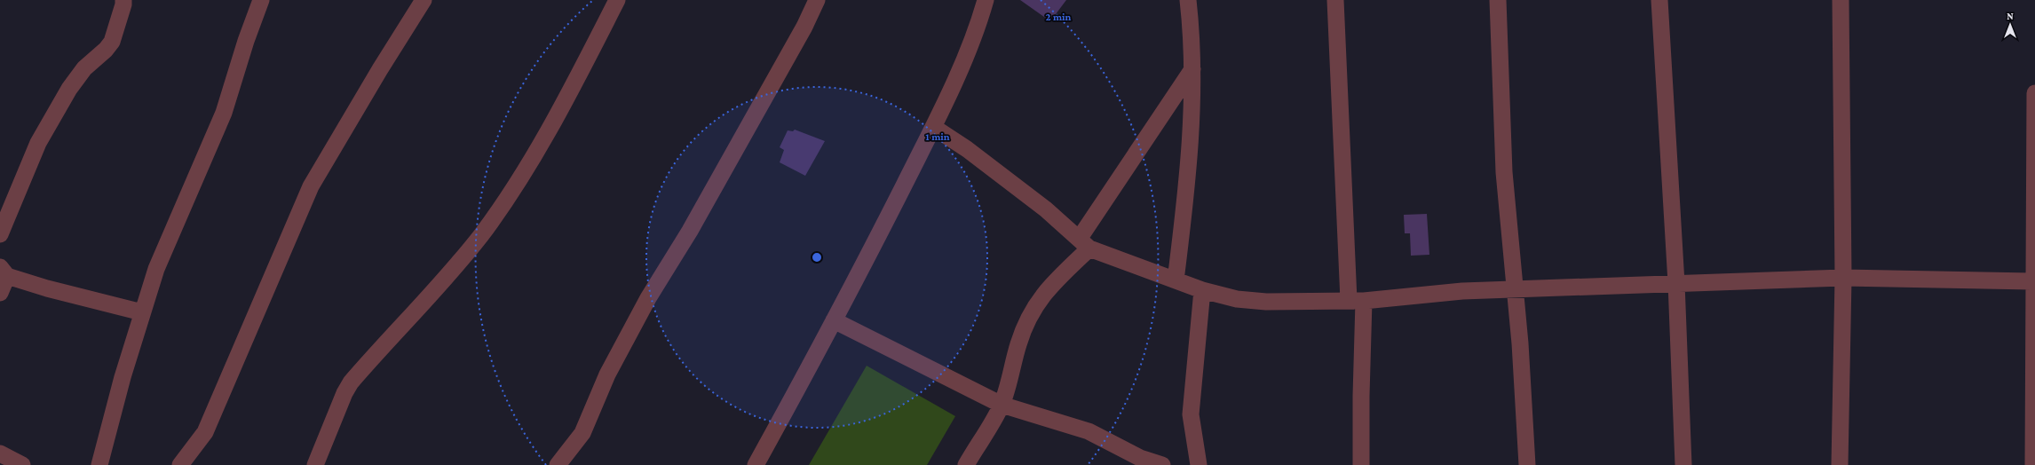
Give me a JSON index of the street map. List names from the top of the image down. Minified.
{"north":"top","rings":["2 min","1 min"]}
